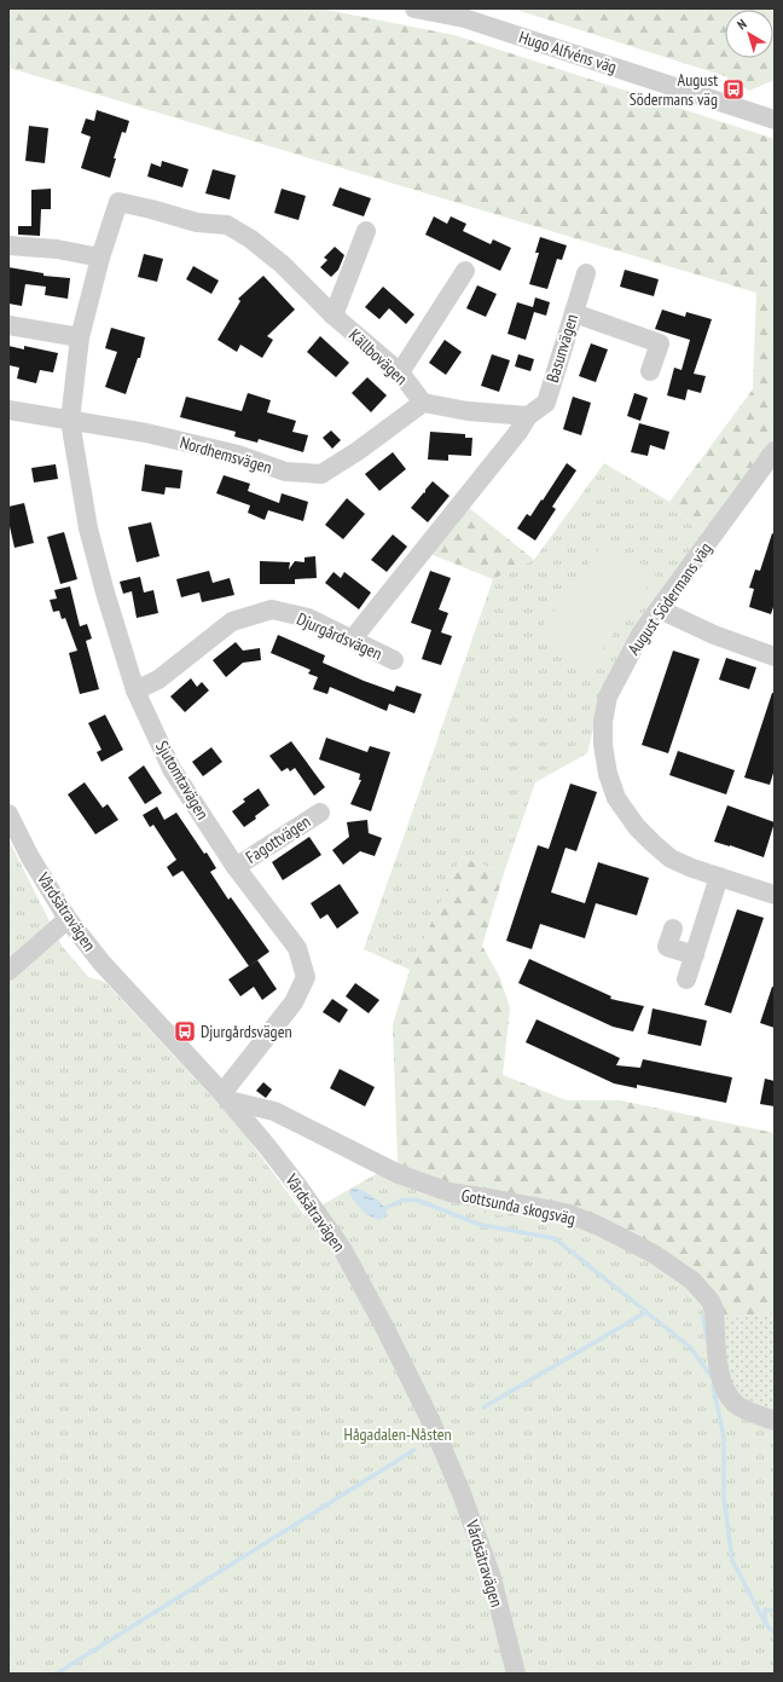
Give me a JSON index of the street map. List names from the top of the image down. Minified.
{"streets":{"street":["Hugo Alfvéns väg","Basunvägen","Källbovägen","Nordhemsvägen","August Södermans väg","Djurgårdsvägen","Sjutomtavägen","Fagottvägen","Vårdsätravägen","Gottsunda skogsväg"]},"crossings":[["Källbovägen","Nordhemsvägen"],["Källbovägen","Sjutomtavägen"],["Nordhemsvägen","Sjutomtavägen"],["Djurgårdsvägen","Sjutomtavägen"],["Sjutomtavägen","Fagottvägen"],["Sjutomtavägen","Vårdsätravägen"],["Sjutomtavägen","Gottsunda skogsväg"],["Vårdsätravägen","Gottsunda skogsväg"]],"parks":["Hågadalen-Nåsten"],"places":{"bus stop":["August Södermans väg","Djurgårdsvägen"]},"north":"top left"}
